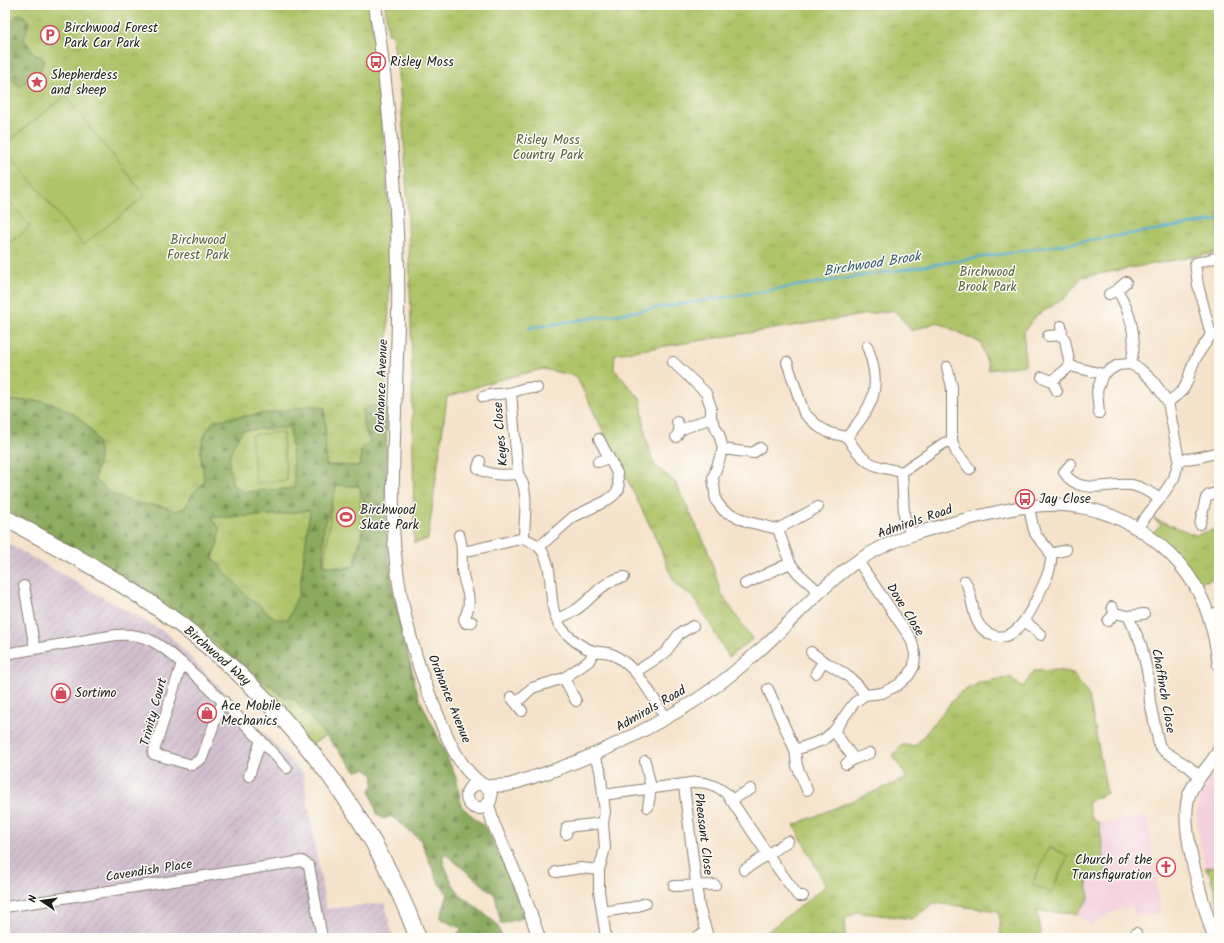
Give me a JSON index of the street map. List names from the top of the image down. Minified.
{"streets":{"main road":["Birchwood Way"],"street":["Ordnance Avenue","Keyes Close","Admirals Road","Dove Close","Chaffinch Close","Trinity Court","Pheasant Close","Cavendish Place"]},"crossings":[["Ordnance Avenue","Admirals Road"],["Admirals Road","Dove Close"]],"water":["Birchwood Brook"],"parks":["Risley Moss Country Park","Birchwood Forest Park","Birchwood Brook Park"],"places":{"parking":["Birchwood Forest Park Car Park"],"bus stop":["Risley Moss","Jay Close"],"place":["Shepherdess and sheep"],"sports":["Birchwood Skate Park"],"shop":["Sortimo","Ace Mobile Mechanics"],"church":["Church of the Transfiguration"]},"north":"left"}
